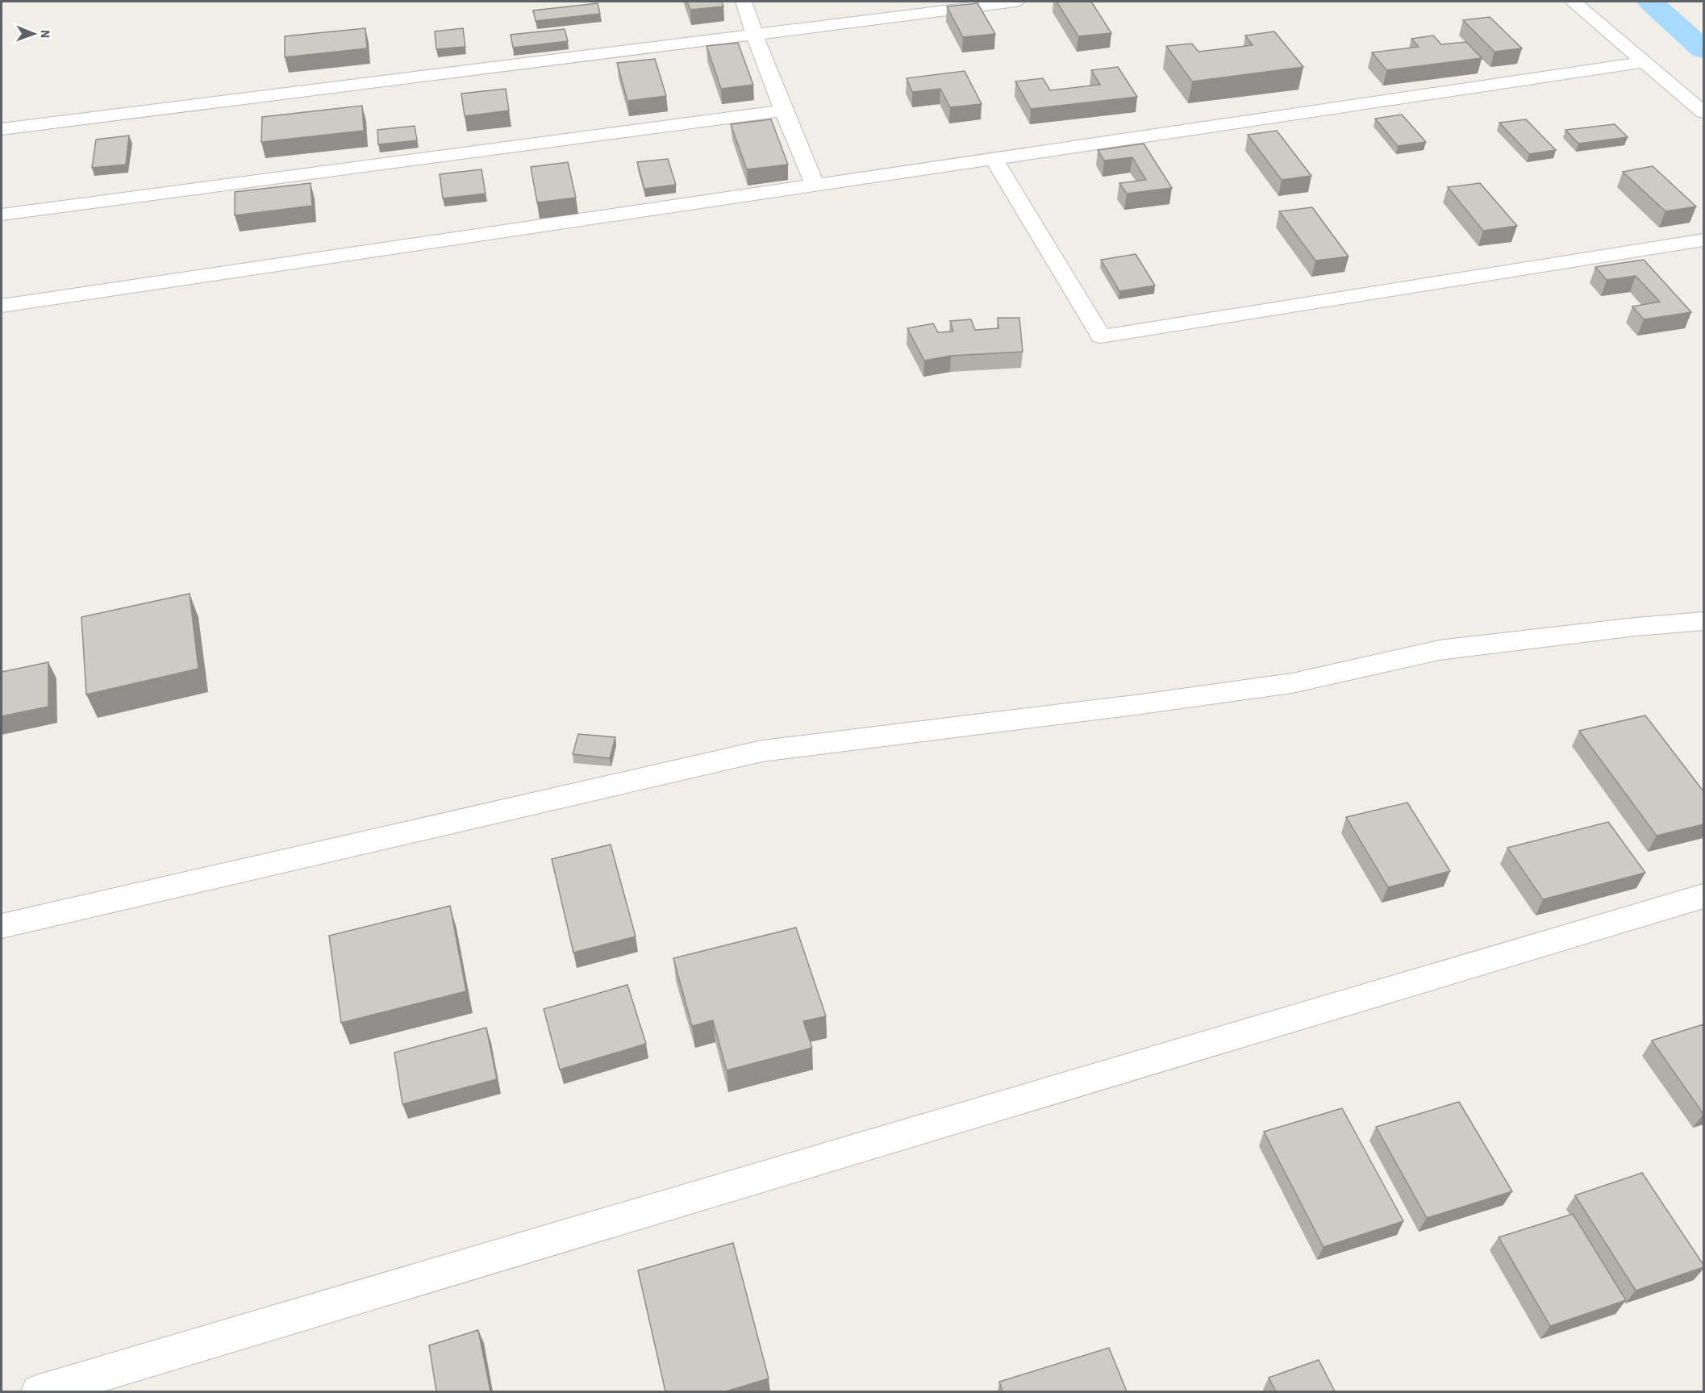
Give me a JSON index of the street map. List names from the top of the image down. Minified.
{"north":"right"}
